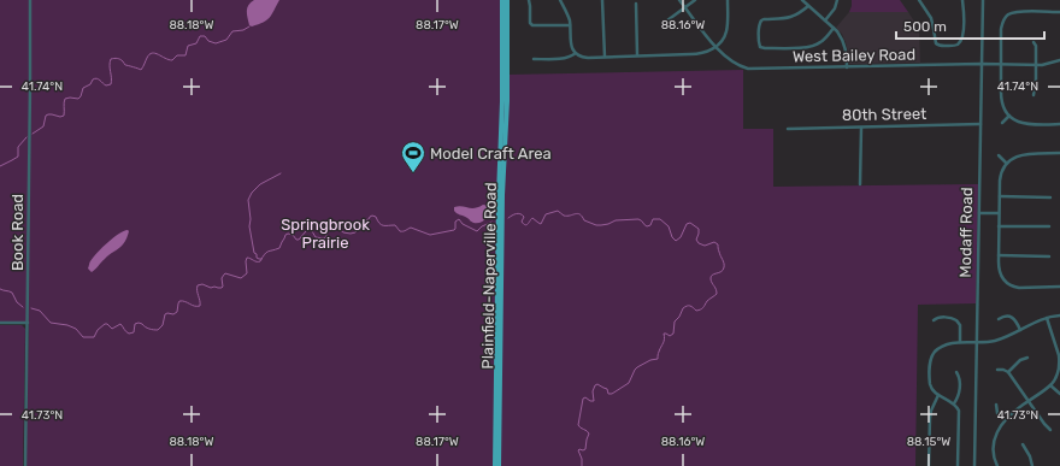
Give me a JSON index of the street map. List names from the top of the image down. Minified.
{"streets":{"main road":["Plainfield-Naperville Road"],"street":["West Bailey Road","80th Street","Book Road","Modaff Road"]},"crossings":[["West Bailey Road","Modaff Road"],["80th Street","Modaff Road"]],"parks":["Springbrook Prairie"],"places":{"sports":["Model Craft Area"]},"scale_bar":"500 m","coordinates":["88.18°W","88.17°W","88.16°W","41.74°N","41.73°N","88.15°W"]}
